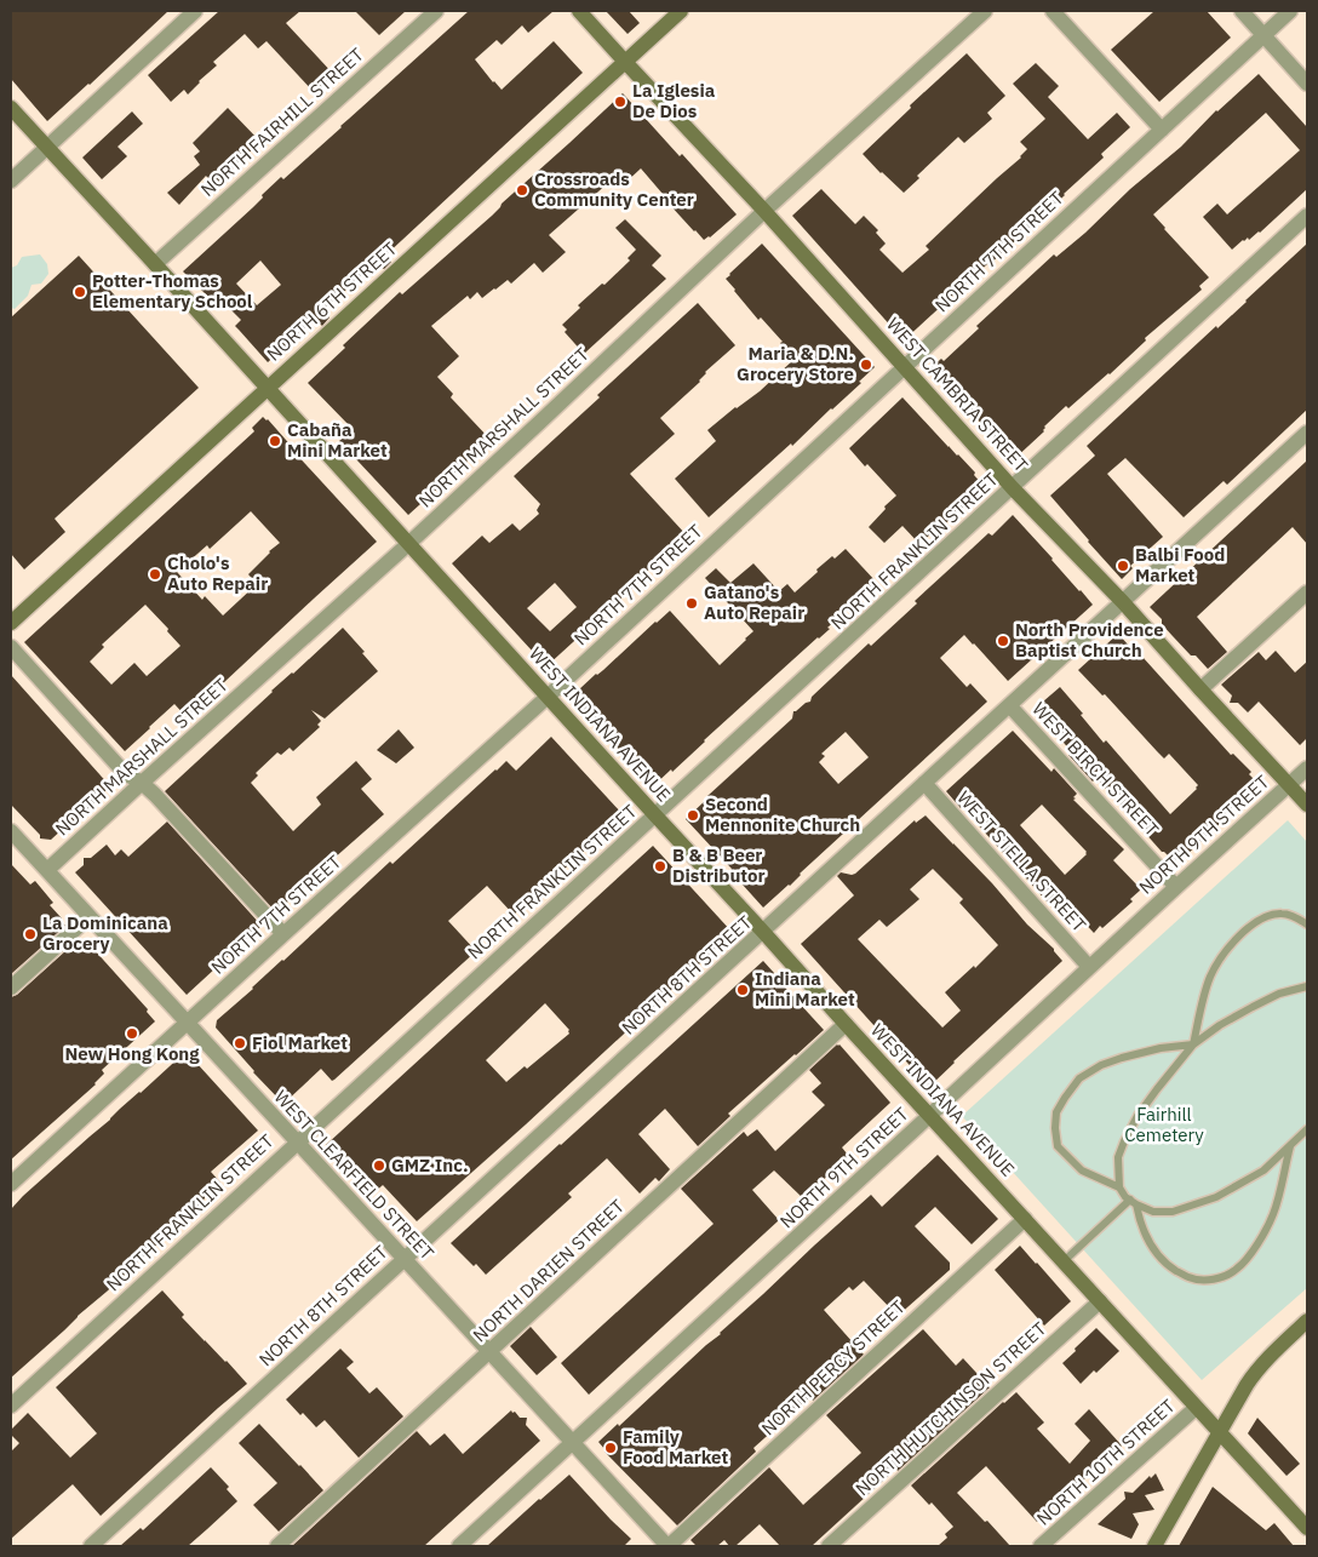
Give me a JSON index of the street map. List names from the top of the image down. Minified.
{"streets":{"street":["NORTH FAIRHILL STREET","NORTH 7TH STREET","NORTH 6TH STREET","WEST CAMBRIA STREET","NORTH MARSHALL STREET","NORTH FRANKLIN STREET","WEST INDIANA AVENUE","WEST BIRCH STREET","NORTH 9TH STREET","WEST STELLA STREET","NORTH 8TH STREET","WEST CLEARFIELD STREET","NORTH DARIEN STREET","NORTH PERCY STREET","NORTH HUTCHINSON STREET","NORTH 10TH STREET"]},"crossings":[["NORTH FAIRHILL STREET","WEST INDIANA AVENUE"],["NORTH 7TH STREET","WEST CAMBRIA STREET"],["NORTH 7TH STREET","WEST INDIANA AVENUE"],["NORTH 7TH STREET","WEST CLEARFIELD STREET"],["NORTH 6TH STREET","WEST CAMBRIA STREET"],["NORTH 6TH STREET","WEST INDIANA AVENUE"],["WEST CAMBRIA STREET","NORTH MARSHALL STREET"],["WEST CAMBRIA STREET","NORTH FRANKLIN STREET"],["WEST CAMBRIA STREET","NORTH 9TH STREET"],["WEST CAMBRIA STREET","NORTH 8TH STREET"],["NORTH MARSHALL STREET","WEST INDIANA AVENUE"],["NORTH MARSHALL STREET","WEST CLEARFIELD STREET"],["NORTH FRANKLIN STREET","WEST INDIANA AVENUE"],["NORTH FRANKLIN STREET","WEST CLEARFIELD STREET"],["WEST INDIANA AVENUE","NORTH 9TH STREET"],["WEST INDIANA AVENUE","NORTH 8TH STREET"],["WEST INDIANA AVENUE","NORTH DARIEN STREET"],["WEST INDIANA AVENUE","NORTH PERCY STREET"],["WEST INDIANA AVENUE","NORTH HUTCHINSON STREET"],["WEST INDIANA AVENUE","NORTH 10TH STREET"],["WEST BIRCH STREET","NORTH 9TH STREET"],["WEST BIRCH STREET","NORTH 8TH STREET"],["NORTH 9TH STREET","WEST STELLA STREET"],["NORTH 9TH STREET","WEST CLEARFIELD STREET"],["WEST STELLA STREET","NORTH 8TH STREET"],["NORTH 8TH STREET","WEST CLEARFIELD STREET"],["WEST CLEARFIELD STREET","NORTH DARIEN STREET"],["WEST CLEARFIELD STREET","NORTH PERCY STREET"]],"parks":["Fairhill Cemetery"],"places":["La Iglesia De Dios","Crossroads Community Center","Potter-Thomas Elementary School","Maria & D.N. Grocery Store","Cabaña Mini Market","Balbi Food Market","Cholo's Auto Repair","Gatano's Auto Repair","North Providence Baptist Church","Second Mennonite Church","B & B Beer Distributor","La Dominicana Grocery","Indiana Mini Market","New Hong Kong","Fiol Market","GMZ Inc.","Family Food Market"]}
